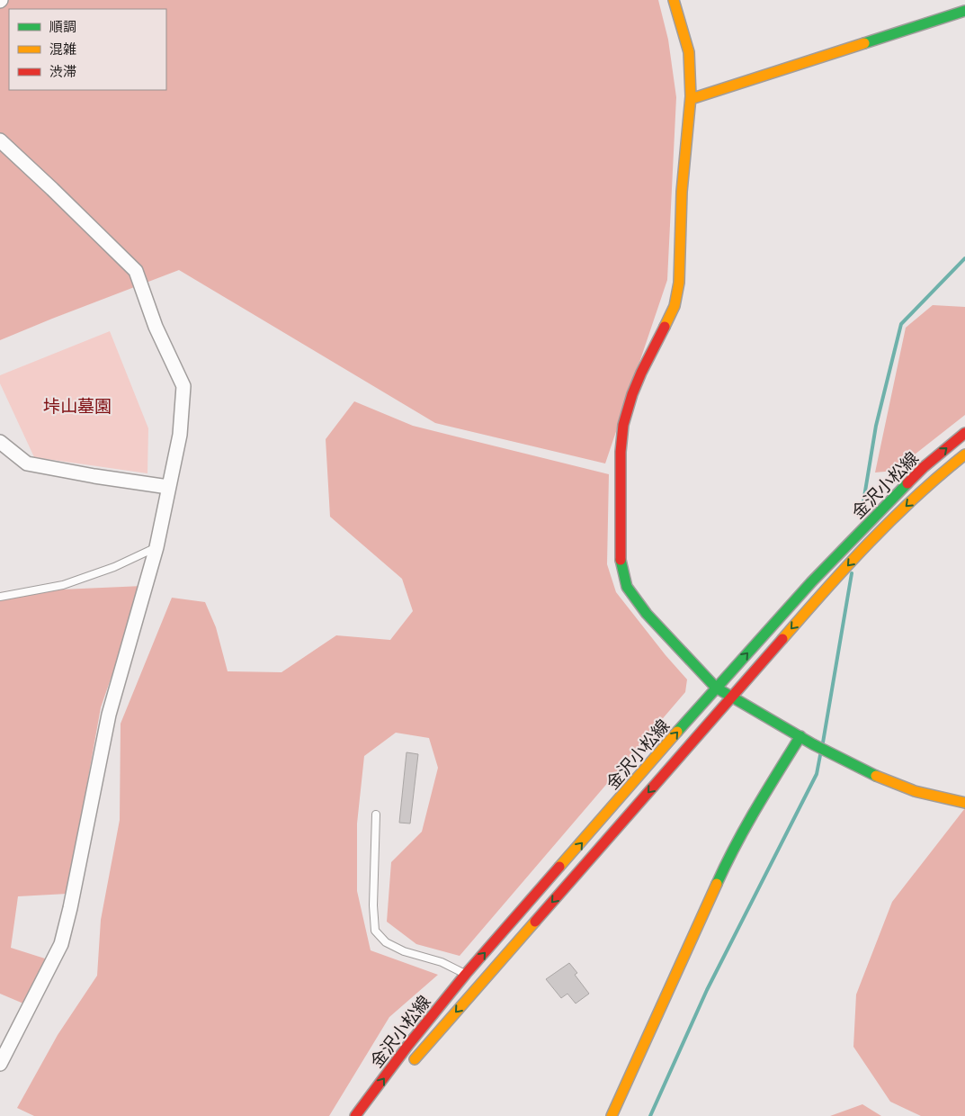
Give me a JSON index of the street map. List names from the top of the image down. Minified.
{"streets":{"main road":["金沢小松線"]},"parks":["垰山墓園"],"legend":["順調","混雑","渋滞"]}
